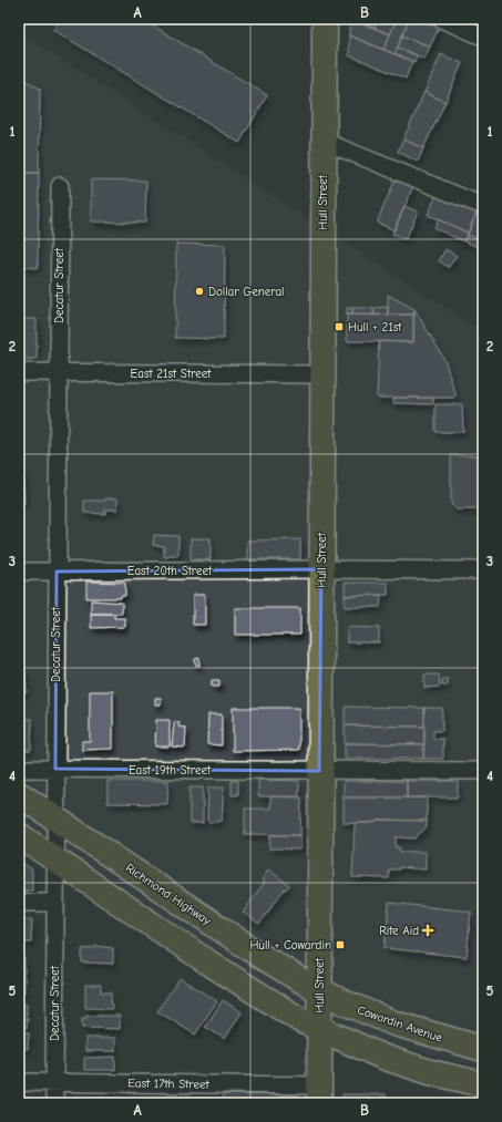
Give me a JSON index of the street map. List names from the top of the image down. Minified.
{"streets":{"main road":["Hull Street","Richmond Highway","Cowardin Avenue"],"street":["Decatur Street","East 21st Street","East 20th Street","East 19th Street","East 17th Street"]},"crossings":[["Hull Street","East 21st Street"],["Hull Street","East 20th Street"],["Hull Street","East 19th Street"],["Hull Street","Richmond Highway"],["Hull Street","Cowardin Avenue"],["Hull Street","East 17th Street"],["Decatur Street","East 21st Street"],["Decatur Street","East 20th Street"],["Decatur Street","East 19th Street"],["Decatur Street","Richmond Highway"],["Decatur Street","East 17th Street"],["Richmond Highway","Cowardin Avenue"]],"places":{"other":["Dollar General"],"transit":["Hull + 21st","Hull + Cowardin"],"health":["Rite Aid"]},"grid":{"columns":["A","B"],"rows":["1","2","3","4","5"]}}
